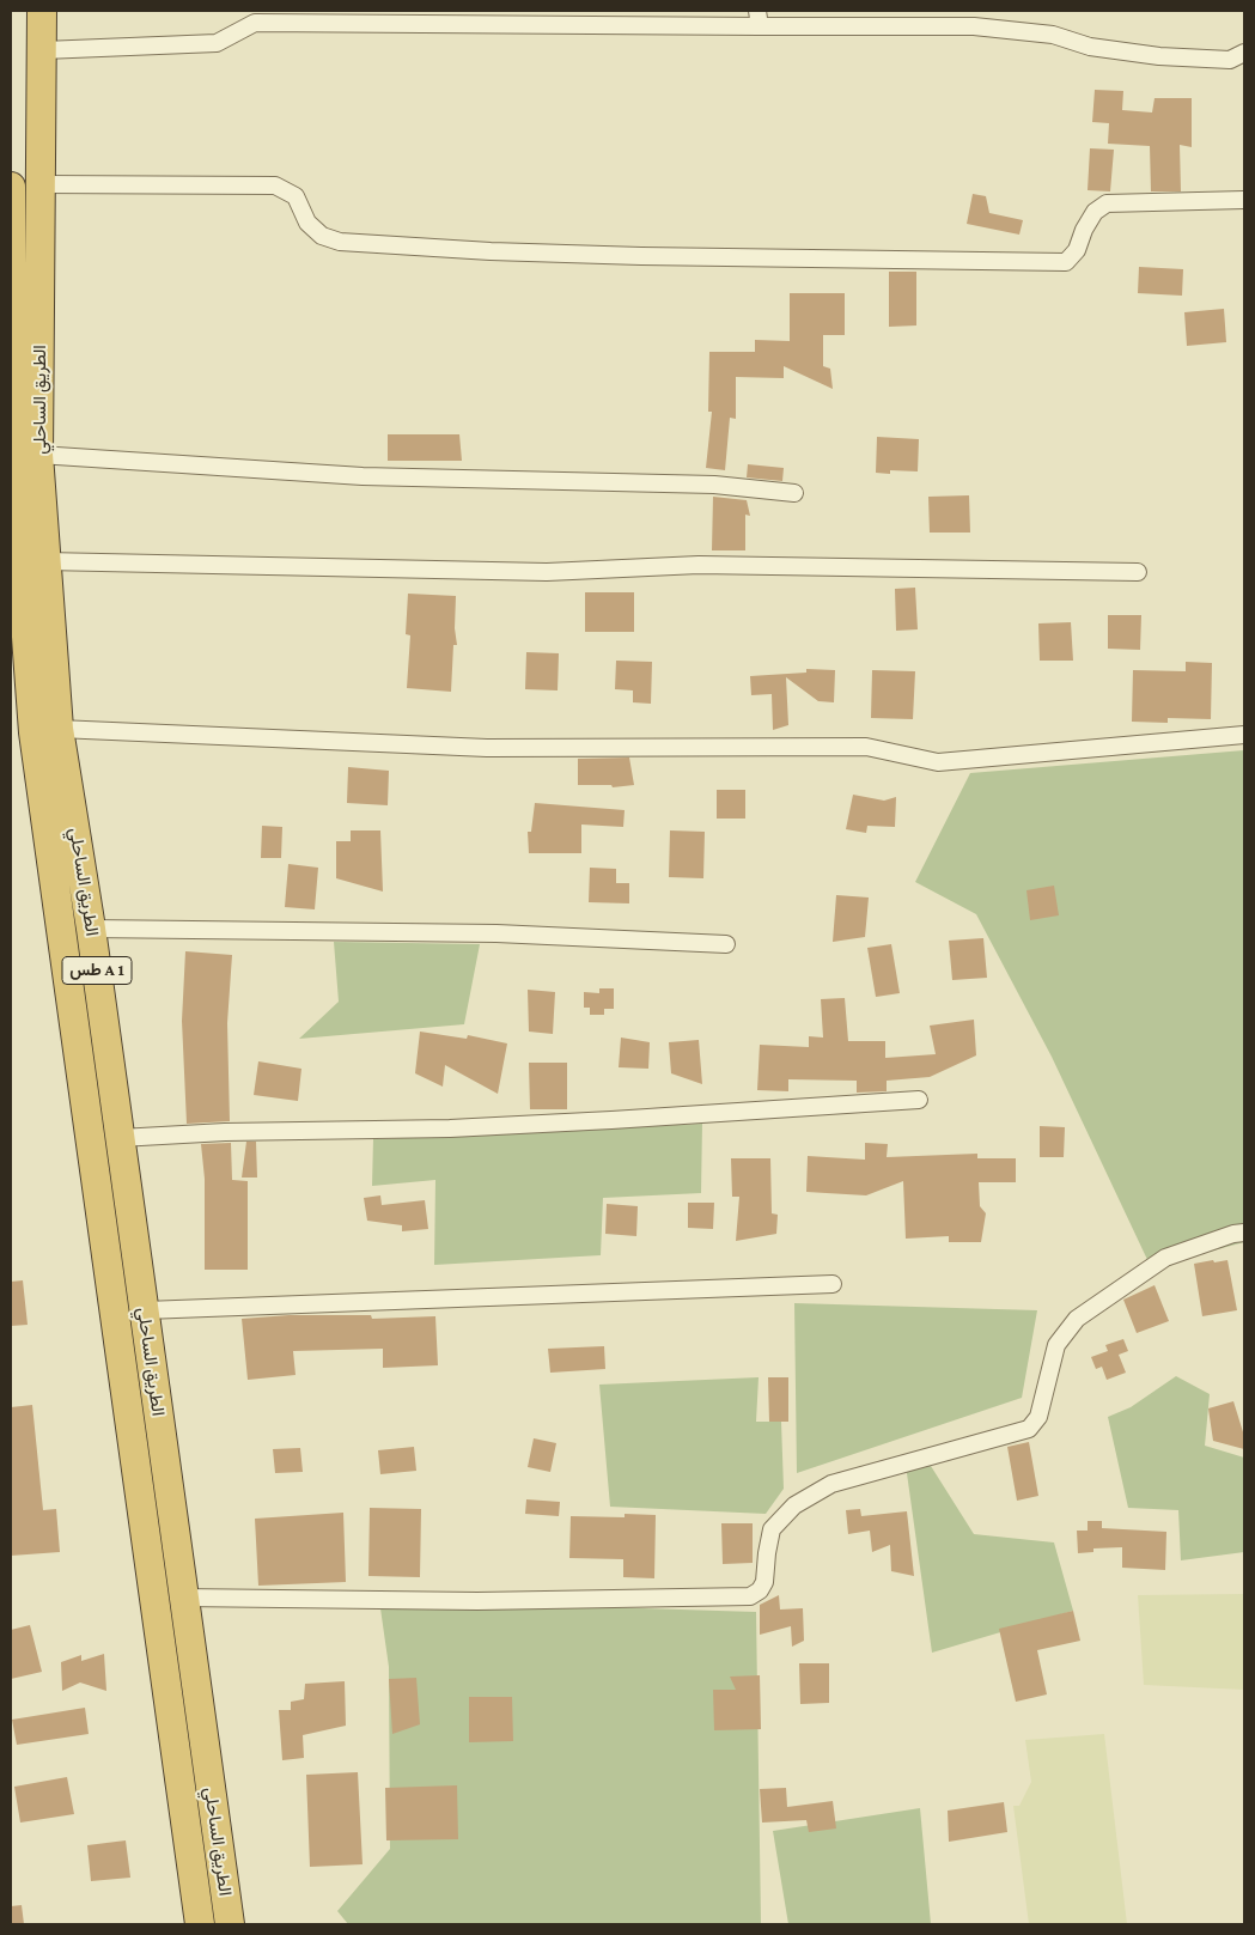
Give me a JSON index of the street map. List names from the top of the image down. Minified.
{"streets":{"highway":["الطريق الساحلي","طس A 1"]}}
